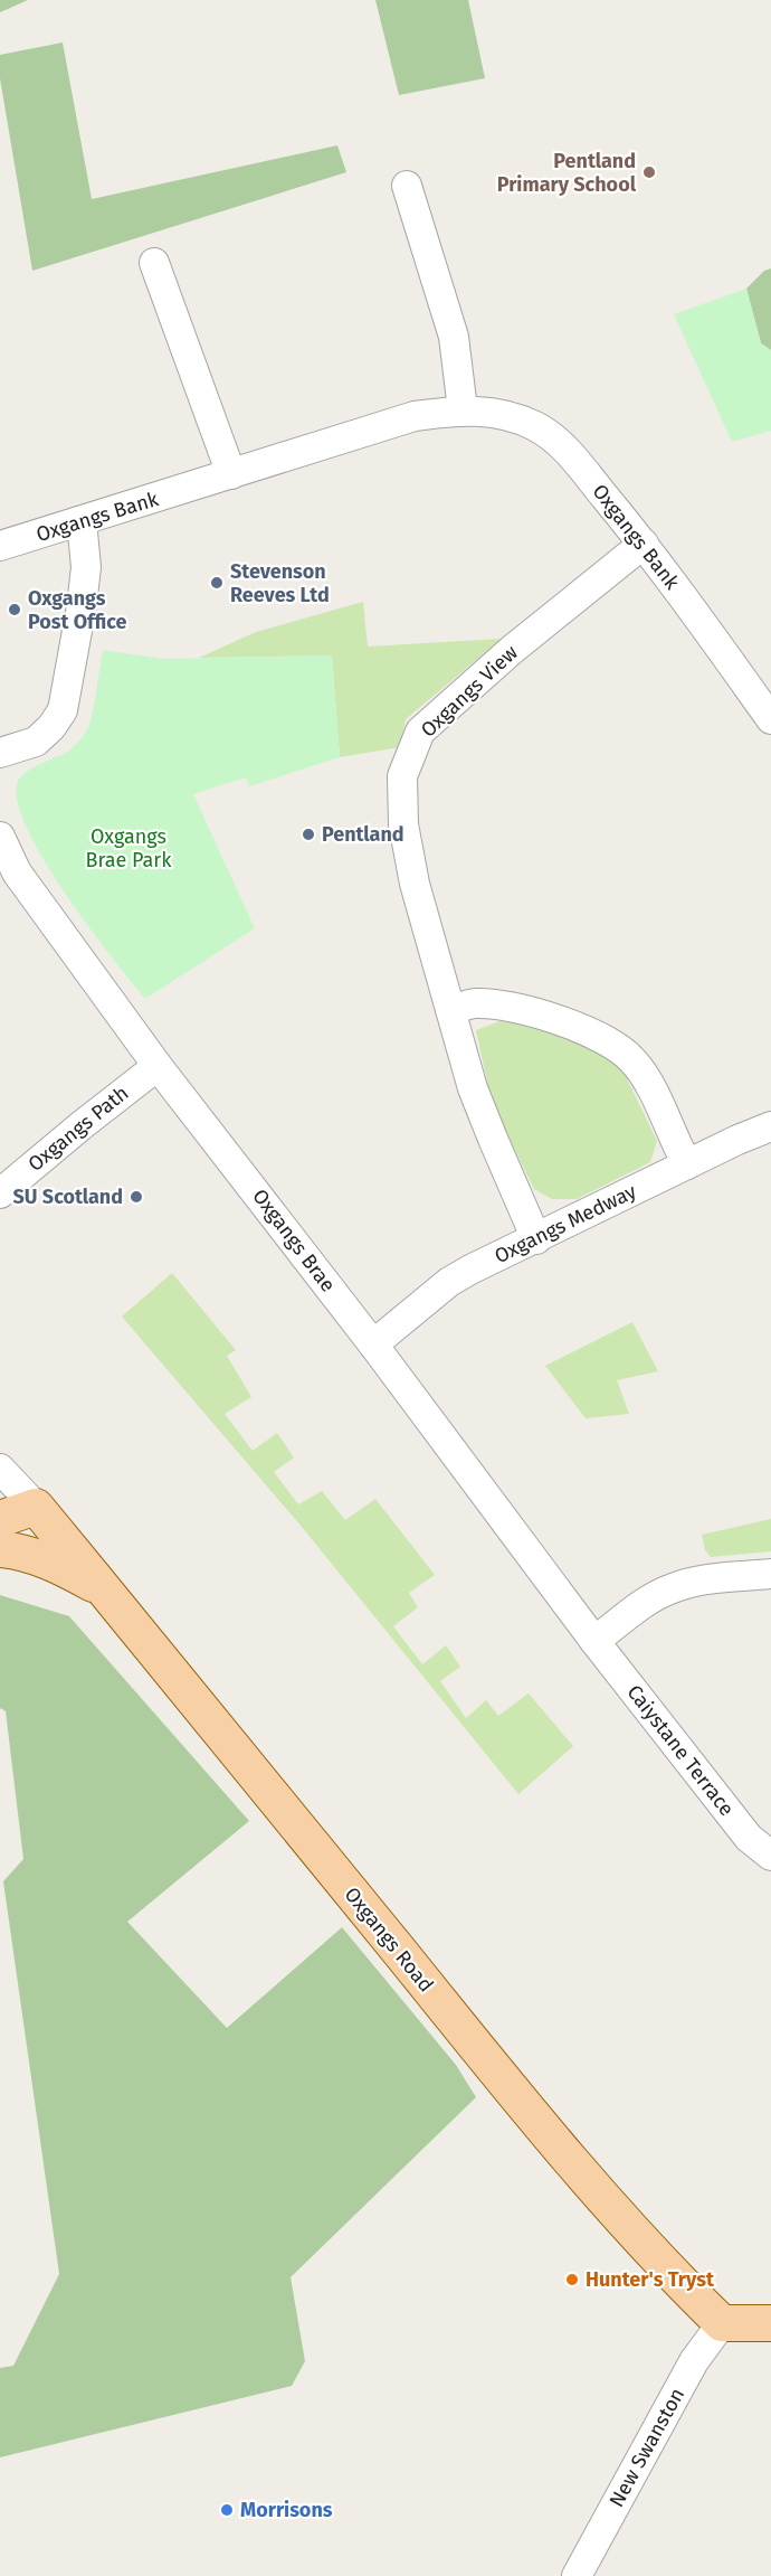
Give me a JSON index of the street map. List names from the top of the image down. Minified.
{"streets":{"main road":["Oxgangs Road"],"street":["Oxgangs Bank","Oxgangs View","Oxgangs Path","Oxgangs Medway","Oxgangs Brae","Caiystane Terrace","New Swanston"]},"crossings":[["Oxgangs Bank","Oxgangs View"],["Oxgangs View","Oxgangs Medway"],["Oxgangs Path","Oxgangs Brae"],["Oxgangs Medway","Oxgangs Brae"],["Oxgangs Brae","Caiystane Terrace"],["Oxgangs Road","New Swanston"]],"parks":["Oxgangs Brae Park"],"places":["Pentland Primary School","Stevenson Reeves Ltd","Oxgangs Post Office","Pentland","SU Scotland","Hunter's Tryst","Morrisons"]}
